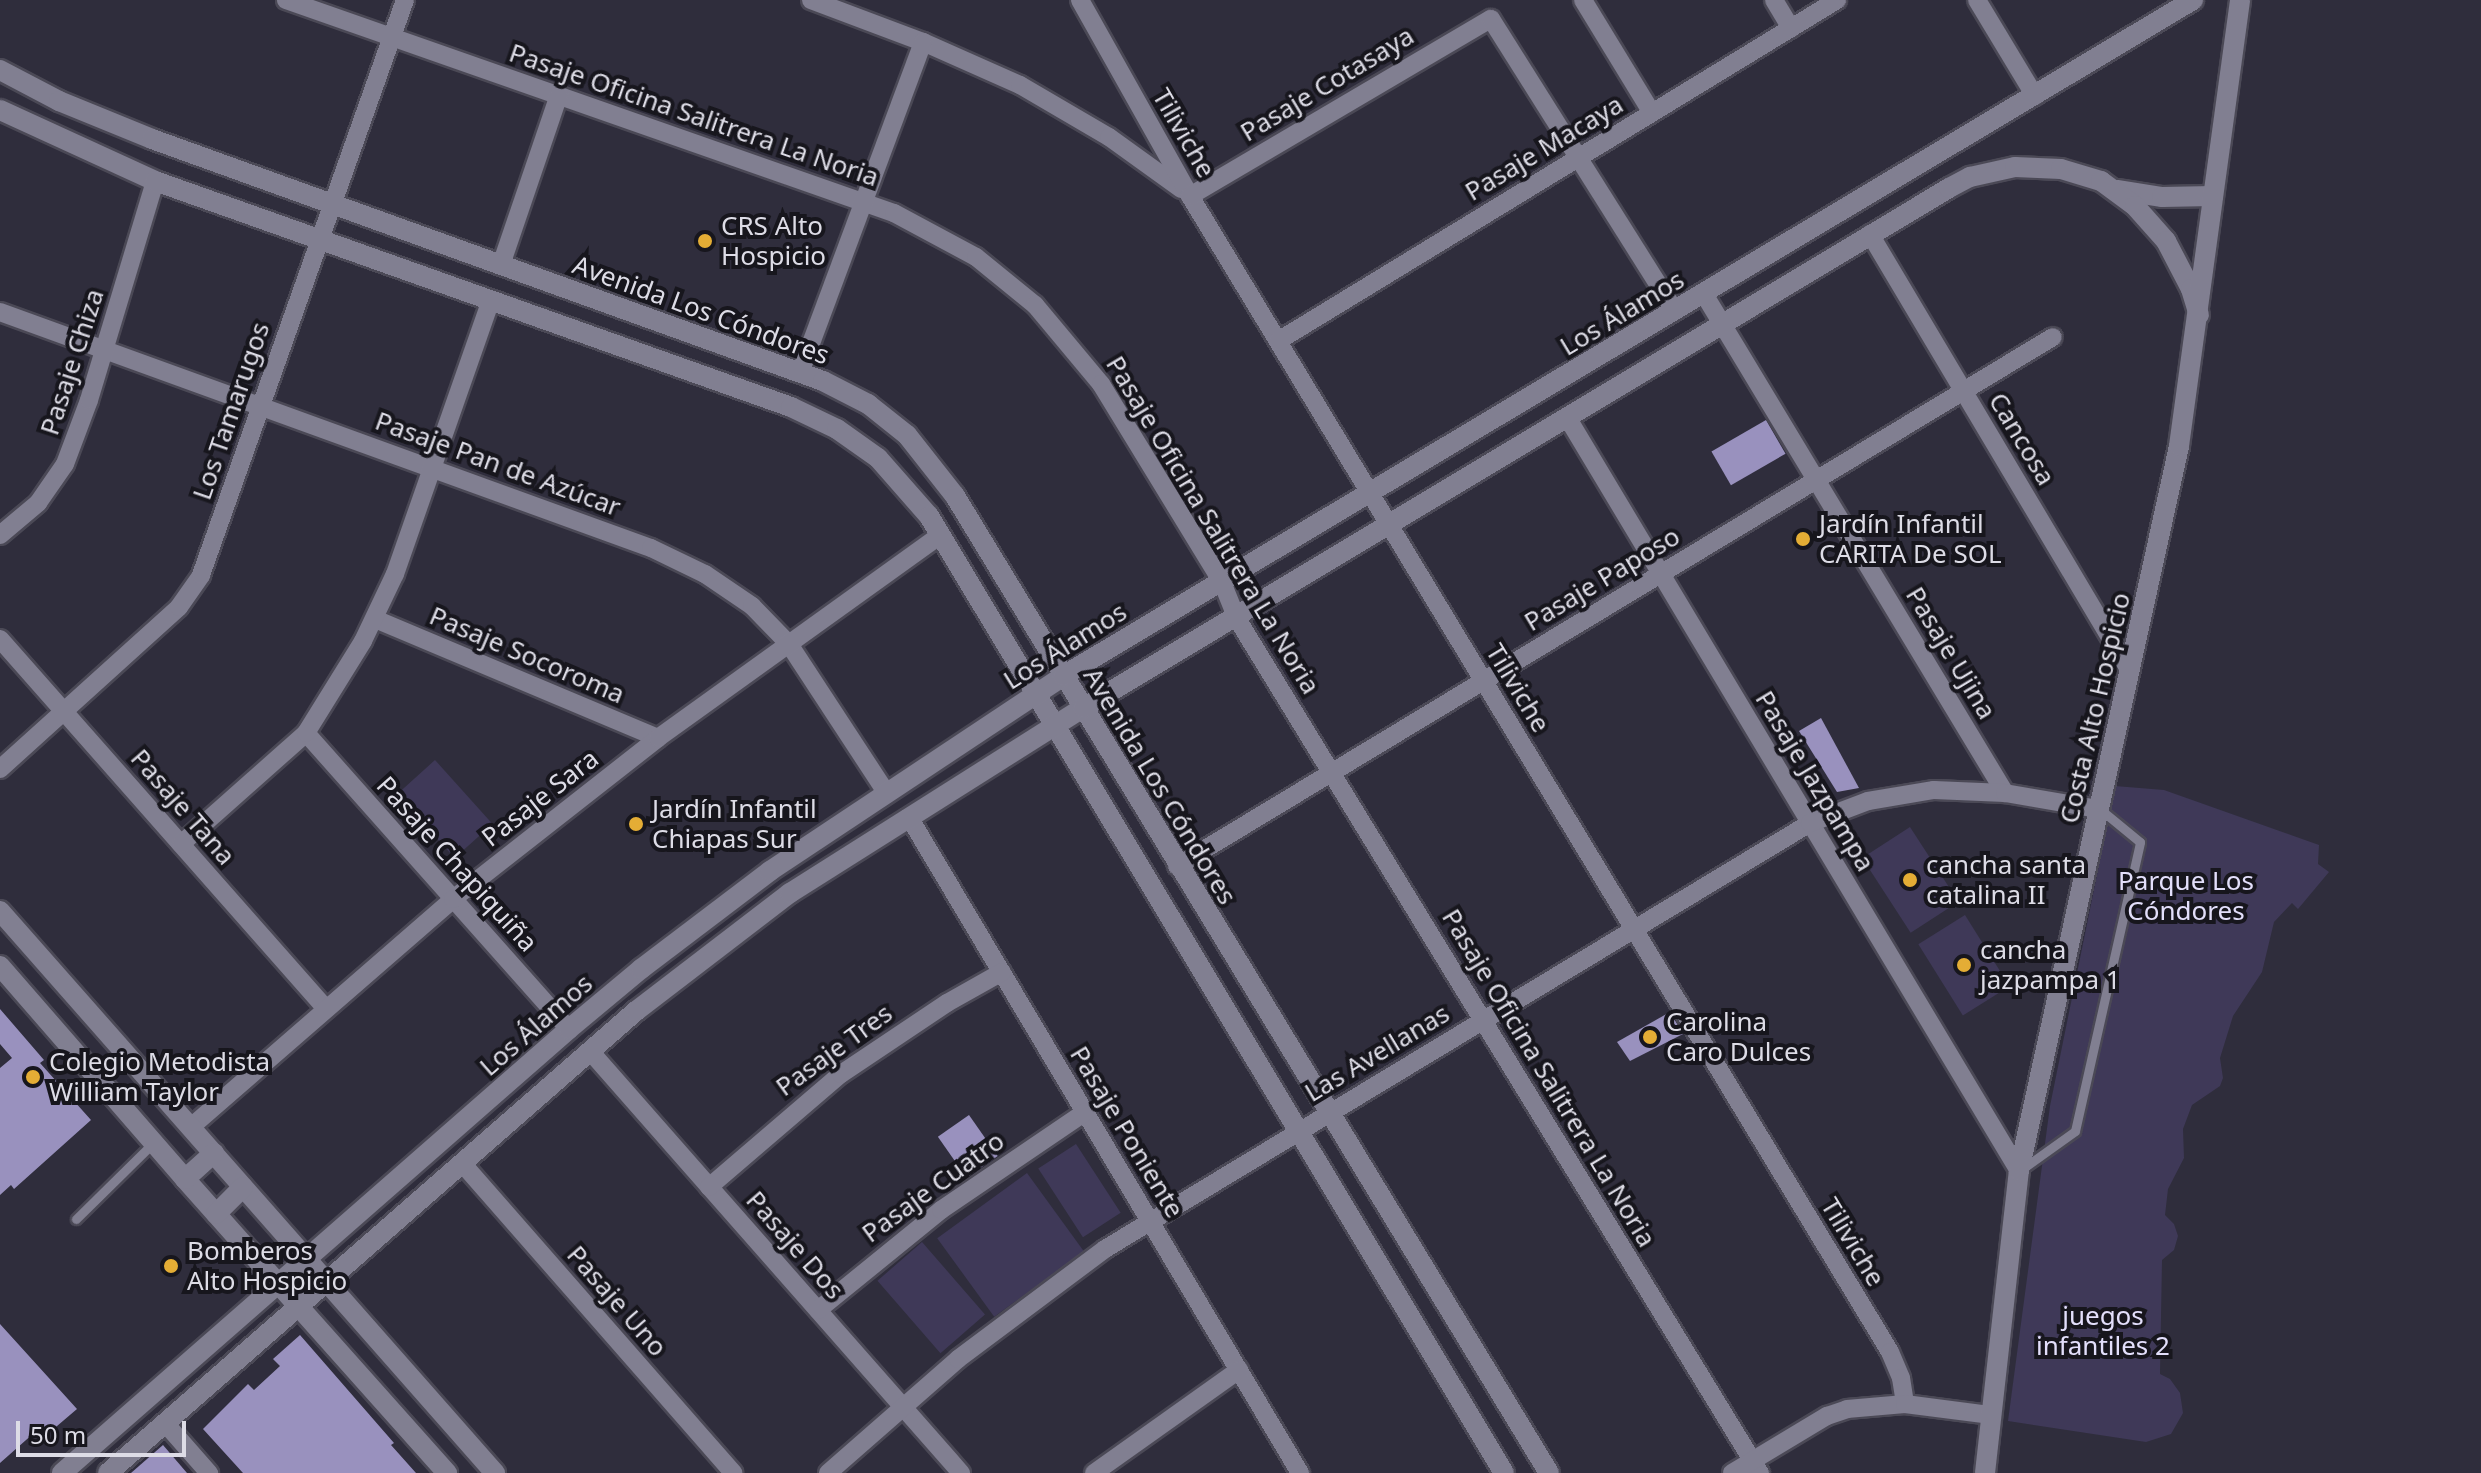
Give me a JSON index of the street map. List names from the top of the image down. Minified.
{"streets":{"street":["Pasaje Cotasaya","Pasaje Oficina Salitrera La Noria","Tiliviche","Pasaje Macaya","Avenida Los Cóndores","Los Álamos","Pasaje Chiza","Los Tamarugos","Cancosa","Pasaje Pan de Azúcar","Pasaje Paposo","Pasaje Ujina","Pasaje Socoroma","Costa Alto Hospicio","Pasaje Jazpampa","Pasaje Sara","Pasaje Tana","Pasaje Chapiquiña","Pasaje Tres","Las Avellanas","Pasaje Poniente","Pasaje Cuatro","Pasaje Dos","Pasaje Uno"]},"crossings":[["Pasaje Cotasaya","Tiliviche"],["Pasaje Cotasaya","Pasaje Macaya"],["Pasaje Oficina Salitrera La Noria","Los Álamos"],["Pasaje Oficina Salitrera La Noria","Los Tamarugos"],["Pasaje Oficina Salitrera La Noria","Pasaje Paposo"],["Pasaje Oficina Salitrera La Noria","Las Avellanas"],["Tiliviche","Pasaje Macaya"],["Tiliviche","Los Álamos"],["Tiliviche","Pasaje Paposo"],["Tiliviche","Las Avellanas"],["Avenida Los Cóndores","Los Álamos"],["Avenida Los Cóndores","Los Tamarugos"],["Avenida Los Cóndores","Pasaje Paposo"],["Avenida Los Cóndores","Las Avellanas"],["Los Álamos","Pasaje Pan de Azúcar"],["Los Álamos","Pasaje Ujina"],["Los Álamos","Pasaje Chapiquiña"],["Pasaje Chiza","Pasaje Pan de Azúcar"],["Los Tamarugos","Pasaje Pan de Azúcar"],["Los Tamarugos","Pasaje Tana"],["Cancosa","Pasaje Paposo"],["Cancosa","Costa Alto Hospicio"],["Pasaje Pan de Azúcar","Pasaje Sara"],["Pasaje Paposo","Pasaje Ujina"],["Pasaje Paposo","Pasaje Jazpampa"],["Pasaje Ujina","Las Avellanas"],["Pasaje Socoroma","Pasaje Sara"],["Costa Alto Hospicio","Pasaje Jazpampa"],["Costa Alto Hospicio","Las Avellanas"],["Pasaje Jazpampa","Las Avellanas"],["Pasaje Sara","Pasaje Tana"],["Pasaje Sara","Pasaje Chapiquiña"],["Pasaje Tres","Pasaje Poniente"],["Pasaje Tres","Pasaje Dos"],["Las Avellanas","Pasaje Poniente"],["Las Avellanas","Pasaje Dos"],["Pasaje Poniente","Pasaje Cuatro"],["Pasaje Cuatro","Pasaje Dos"]],"parks":["Parque Los Cóndores","juegos infantiles 2"],"places":["CRS Alto Hospicio","Jardín Infantil CARITA De SOL","Jardín Infantil Chiapas Sur","cancha santa catalina II","cancha jazpampa 1","Carolina Caro Dulces","Colegio Metodista William Taylor","Bomberos Alto Hospicio"],"scale_bar":"50 m"}
